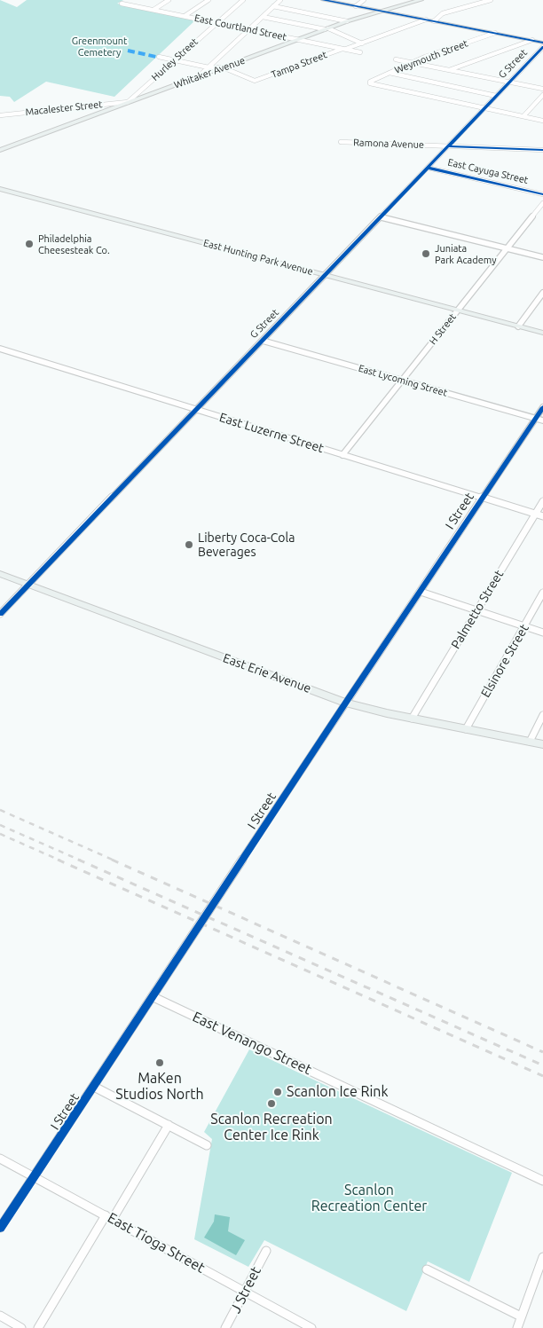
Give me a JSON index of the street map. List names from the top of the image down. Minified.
{"streets":{"main road":["Whitaker Avenue","East Hunting Park Avenue","East Erie Avenue"],"street":["East Courtland Street","Weymouth Street","Hurley Street","G Street","Tampa Street","Macalester Street","Ramona Avenue","East Cayuga Street","H Street","East Lycoming Street","East Luzerne Street","I Street","Palmetto Street","Elsinore Street","East Venango Street","East Tioga Street","J Street"]},"crossings":[["East Courtland Street","Hurley Street"],["East Courtland Street","Tampa Street"],["East Courtland Street","Whitaker Avenue"],["Weymouth Street","G Street"],["Hurley Street","Whitaker Avenue"],["Hurley Street","Macalester Street"],["G Street","Ramona Avenue"],["G Street","East Cayuga Street"],["G Street","East Hunting Park Avenue"],["G Street","East Lycoming Street"],["G Street","East Luzerne Street"],["G Street","East Erie Avenue"],["Tampa Street","Whitaker Avenue"],["Whitaker Avenue","Macalester Street"],["East Hunting Park Avenue","H Street"],["H Street","East Lycoming Street"],["H Street","East Luzerne Street"],["East Lycoming Street","I Street"],["East Luzerne Street","I Street"],["East Luzerne Street","Palmetto Street"],["I Street","East Erie Avenue"],["I Street","East Venango Street"],["I Street","East Tioga Street"],["Palmetto Street","East Erie Avenue"],["Elsinore Street","East Erie Avenue"],["East Tioga Street","J Street"]],"parks":["Greenmount Cemetery","Scanlon Recreation Center"],"places":["Philadelphia Cheesesteak Co.","Juniata Park Academy","Liberty Coca-Cola Beverages","MaKen Studios North","Scanlon Ice Rink","Scanlon Recreation Center Ice Rink"]}
